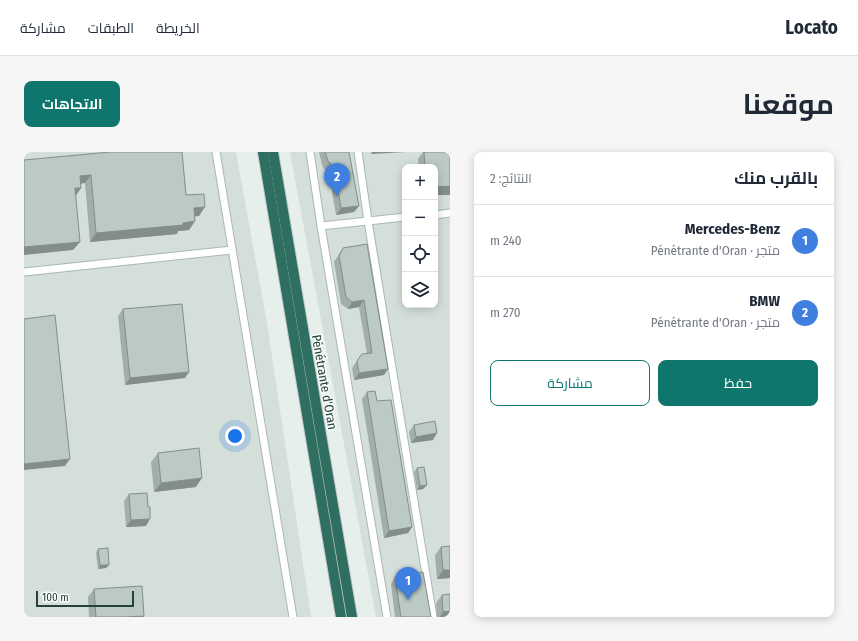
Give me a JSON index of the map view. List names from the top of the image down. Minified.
{"streets":{"highway":["Pénétrante d'Oran"]},"scale_bar":"100 m","page":{"header":"Locato","nav":["الخريطة","الطبقات","مشاركة"],"title":"موقعنا","buttons":["الاتجاهات",["حفظ","مشاركة"]],"heading":["بالقرب منك","النتائج: 2"],"pins":["2","1"],"map_buttons":["+","−"],"list":[{"mark":"1","name":"Mercedes-Benz","note":"متجر · Pénétrante d'Oran","value":"240 m"},{"mark":"2","name":"BMW","note":"متجر · Pénétrante d'Oran","value":"270 m"}],"scale":"100 m"}}
